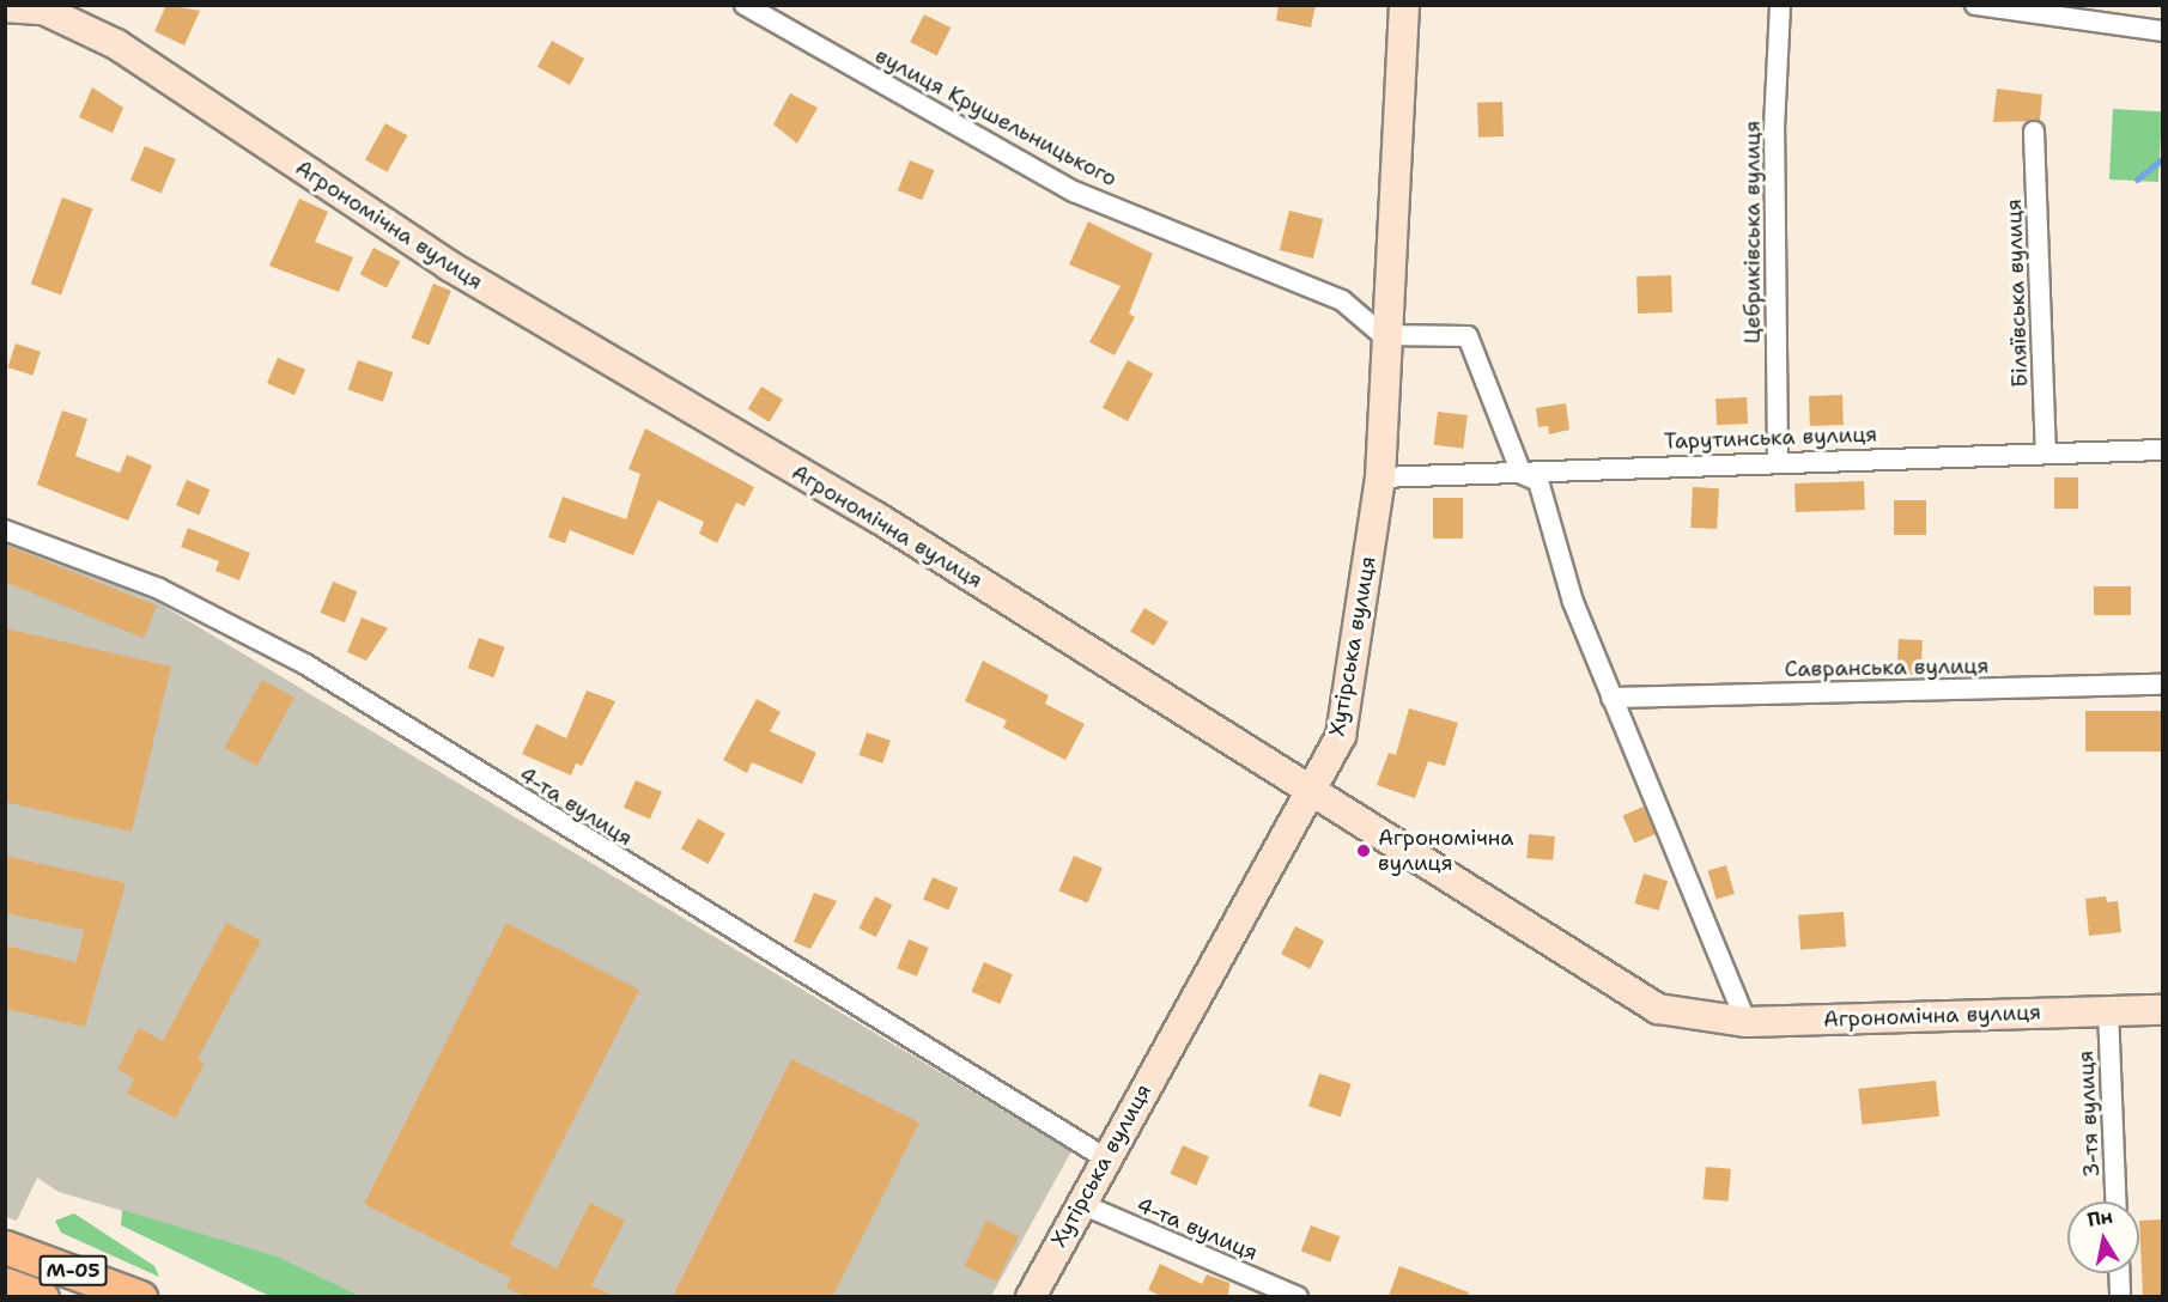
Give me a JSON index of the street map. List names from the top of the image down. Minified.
{"streets":{"main road":["М-05"],"street":["вулиця Крушельницького","Агрономічна вулиця","Цебриківська вулиця","Біляївська вулиця","Тарутинська вулиця","Хутірська вулиця","Савранська вулиця","4-та вулиця","3-тя вулиця"]},"crossings":[["вулиця Крушельницького","Хутірська вулиця"],["Агрономічна вулиця","Хутірська вулиця"],["Агрономічна вулиця","3-тя вулиця"],["Цебриківська вулиця","Тарутинська вулиця"],["Біляївська вулиця","Тарутинська вулиця"],["Тарутинська вулиця","Хутірська вулиця"],["Хутірська вулиця","4-та вулиця"]],"places":["Агрономічна вулиця"],"north":"top"}
